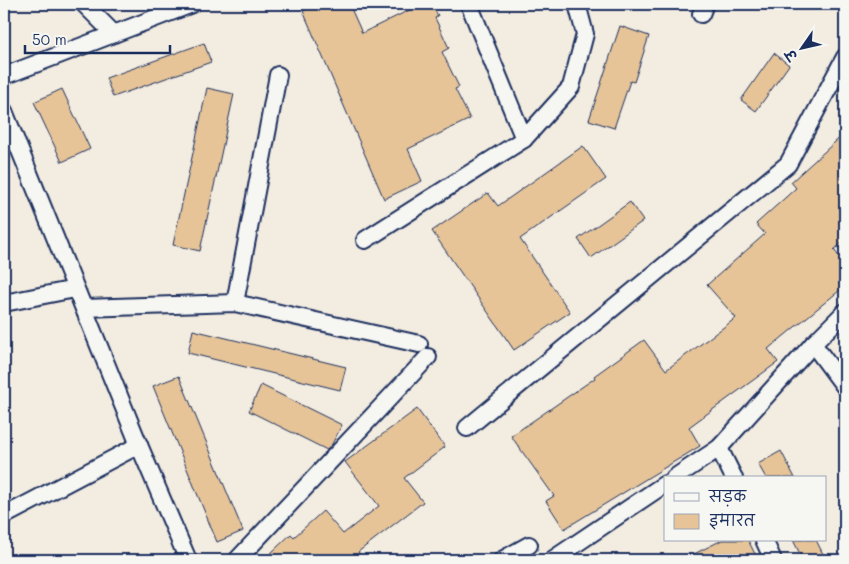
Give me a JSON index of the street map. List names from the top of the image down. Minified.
{"legend":["सड़क","इमारत"],"scale_bar":"50 m","north":"bottom left"}
